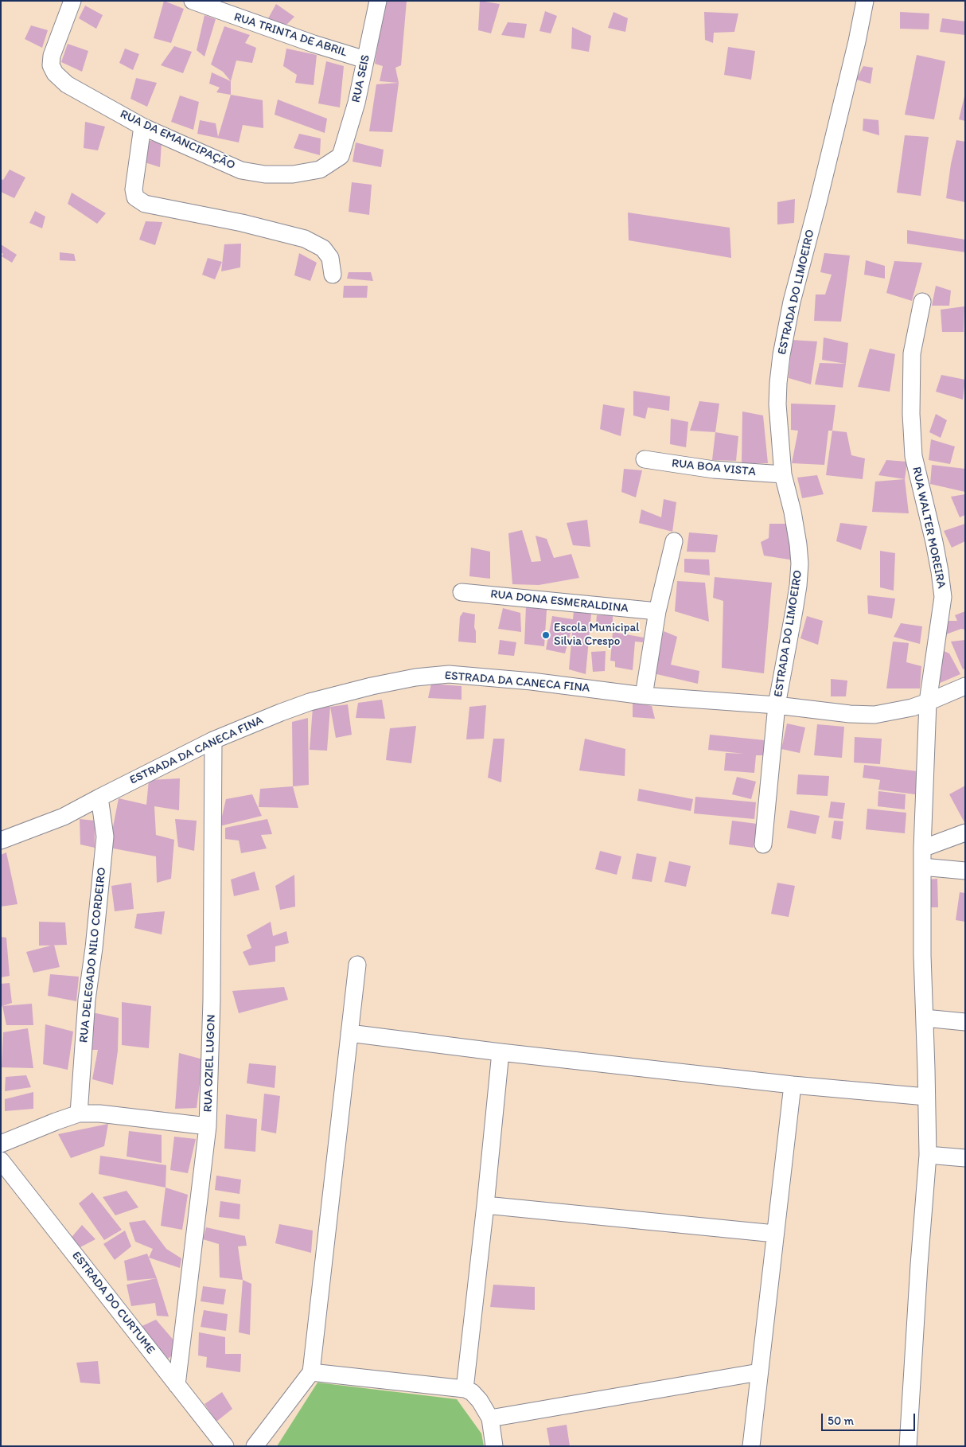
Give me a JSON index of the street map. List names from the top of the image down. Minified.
{"streets":{"street":["RUA TRINTA DE ABRIL","RUA SEIS","RUA DA EMANCIPAÇÃO","ESTRADA DO LIMOEIRO","RUA BOA VISTA","RUA WALTER MOREIRA","RUA DONA ESMERALDINA","ESTRADA DA CANECA FINA","RUA DELEGADO NILO CORDEIRO","RUA OZIEL LUGON","ESTRADA DO CURTUME"]},"crossings":[["RUA TRINTA DE ABRIL","RUA SEIS"],["RUA SEIS","RUA DA EMANCIPAÇÃO"],["ESTRADA DO LIMOEIRO","RUA BOA VISTA"],["ESTRADA DO LIMOEIRO","ESTRADA DA CANECA FINA"],["RUA WALTER MOREIRA","ESTRADA DA CANECA FINA"],["ESTRADA DA CANECA FINA","RUA DELEGADO NILO CORDEIRO"],["ESTRADA DA CANECA FINA","RUA OZIEL LUGON"],["RUA OZIEL LUGON","ESTRADA DO CURTUME"]],"places":["Escola Municipal Silvia Crespo"],"scale_bar":"50 m"}
